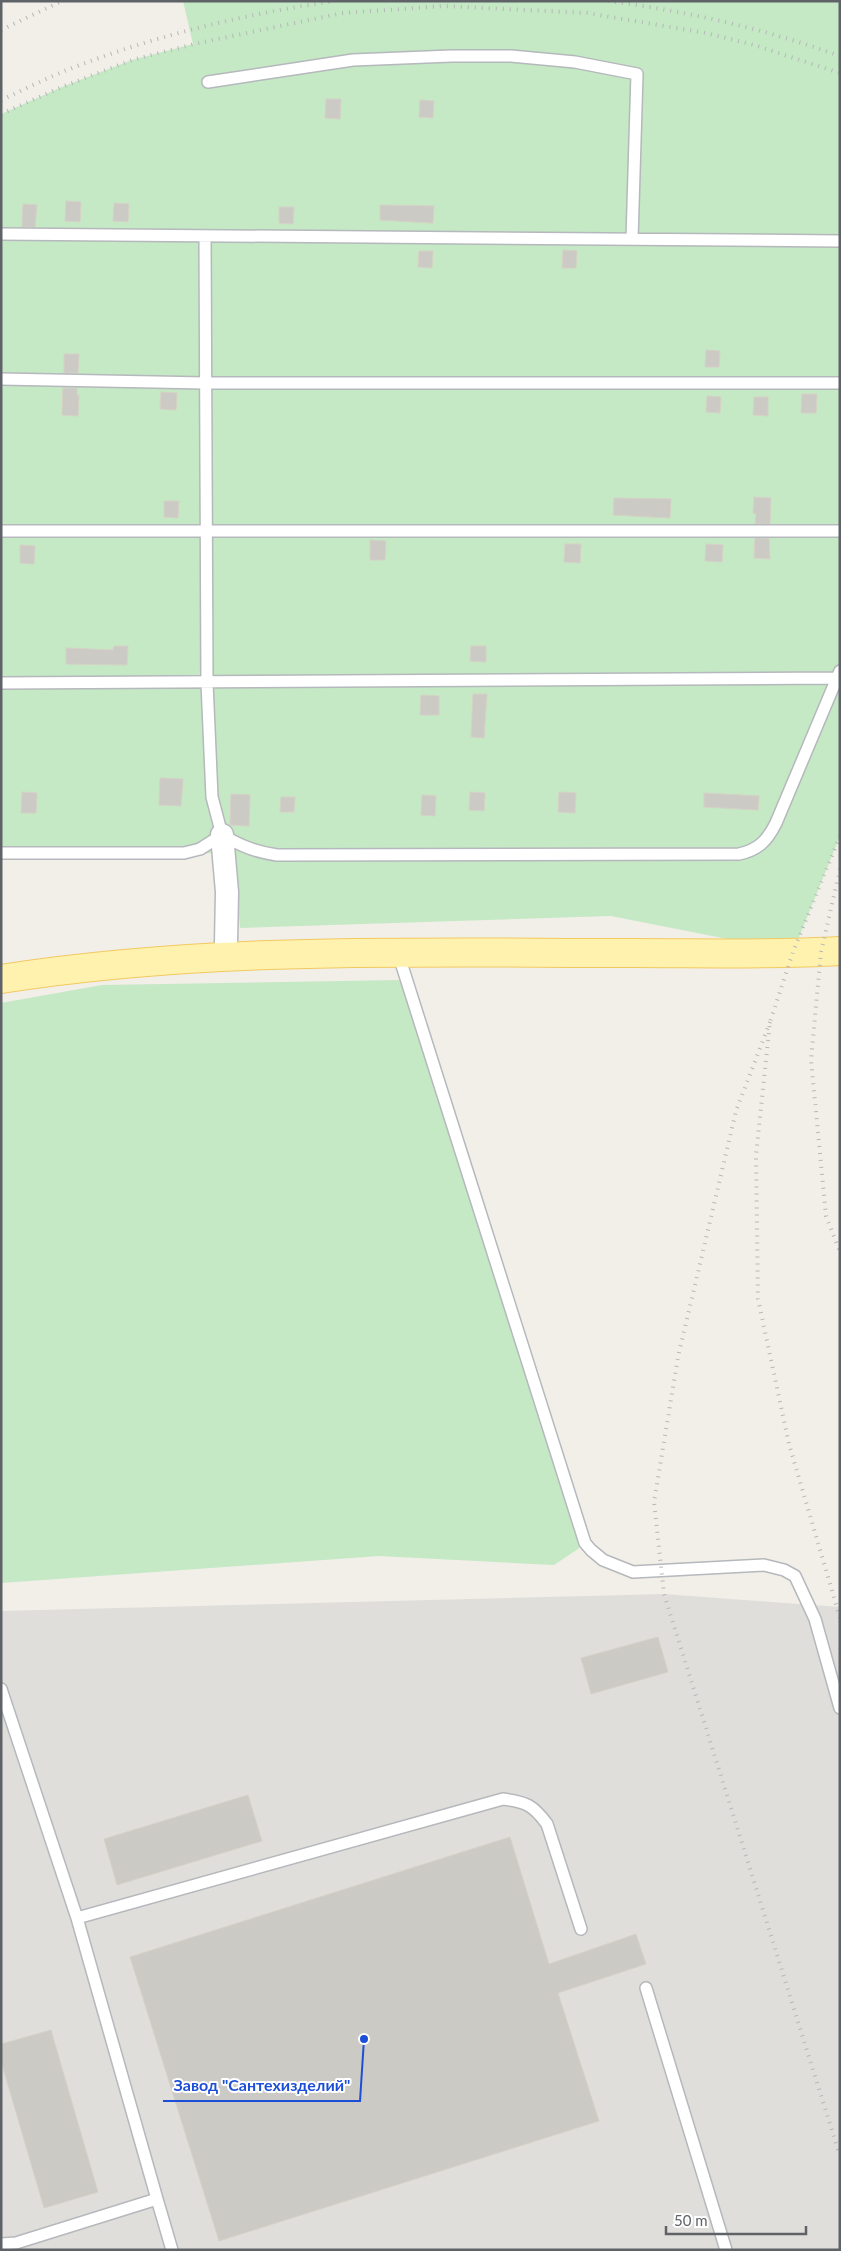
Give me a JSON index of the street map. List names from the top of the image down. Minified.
{"places":["Завод \"Сантехизделий\""],"scale_bar":"50 m"}
